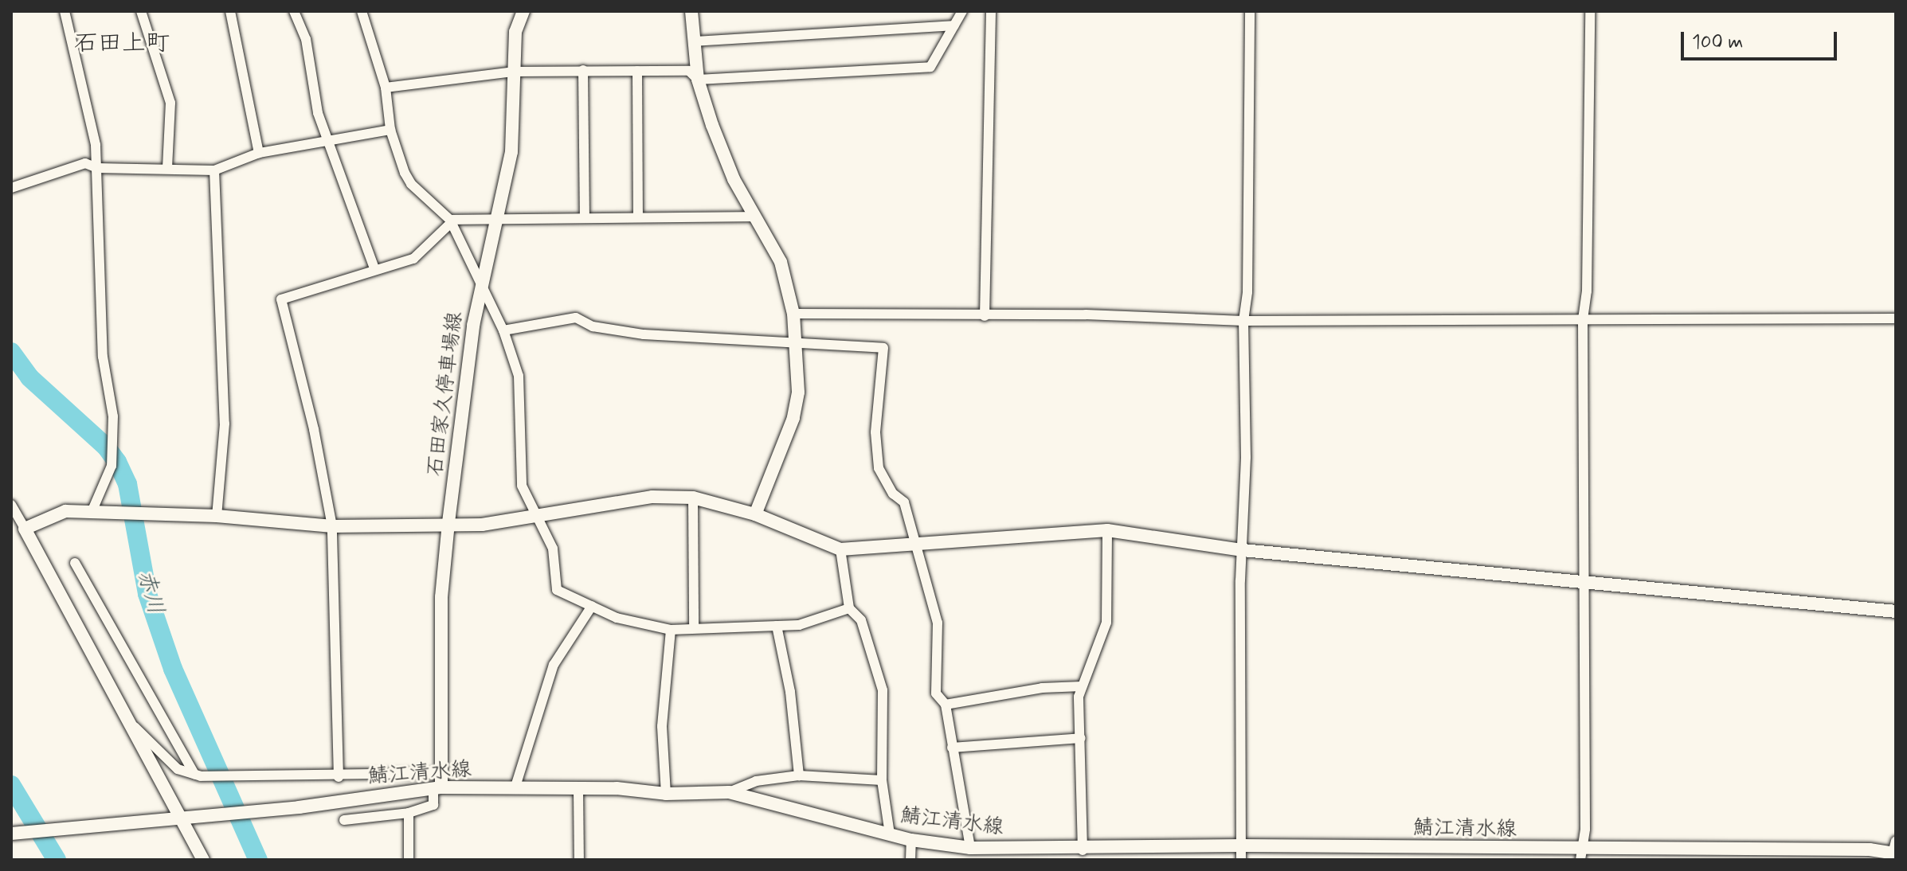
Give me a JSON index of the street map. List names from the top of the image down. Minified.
{"streets":{"street":["石田家久停車場線","鯖江清水線"]},"crossings":[["石田家久停車場線","鯖江清水線"]],"districts":["石田上町"],"water":["赤川"],"scale_bar":"100 m"}
